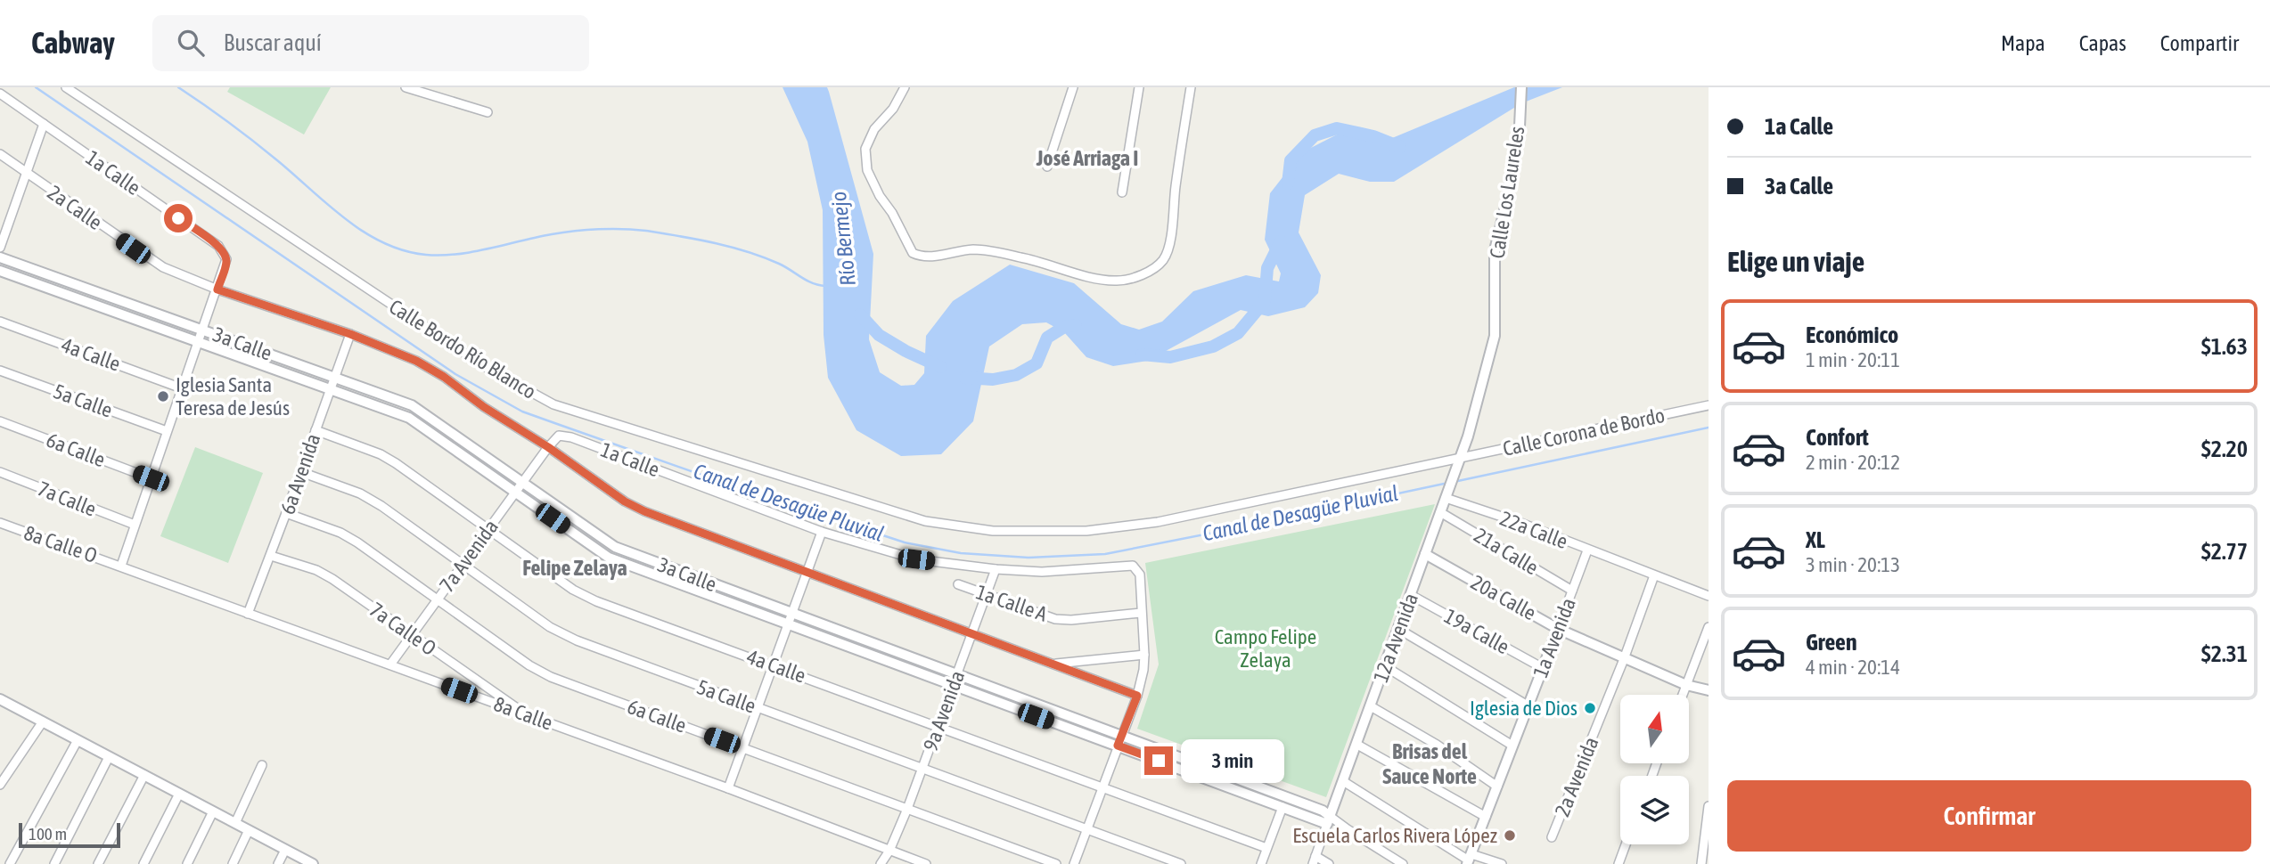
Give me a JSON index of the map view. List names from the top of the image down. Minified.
{"streets":{"street":["1a Calle","Calle Los Laureles","2a Calle","3a Calle","Calle Bordo Río Blanco","4a Calle","5a Calle","Calle Corona de Bordo","6a Calle","6a Avenida","7a Calle","22a Calle","8a Calle O","21a Calle","7a Avenida","20a Calle","1a Calle A","7a Calle O","19a Calle","12a Avenida","1a Avenida","9a Avenida","8a Calle","2a Avenida"]},"crossings":[["1a Calle","2a Calle"],["1a Calle","3a Calle"],["1a Calle","4a Calle"],["1a Calle","5a Calle"],["1a Calle","6a Calle"],["1a Calle","7a Calle"],["1a Calle","8a Calle O"],["1a Calle","7a Avenida"],["1a Calle","8a Calle"],["Calle Los Laureles","Calle Bordo Río Blanco"],["Calle Los Laureles","Calle Corona de Bordo"],["Calle Los Laureles","12a Avenida"],["2a Calle","6a Avenida"],["2a Calle","7a Avenida"],["2a Calle","9a Avenida"],["3a Calle","6a Avenida"],["3a Calle","7a Avenida"],["3a Calle","12a Avenida"],["3a Calle","9a Avenida"],["Calle Bordo Río Blanco","Calle Corona de Bordo"],["Calle Bordo Río Blanco","12a Avenida"],["4a Calle","6a Avenida"],["4a Calle","7a Avenida"],["4a Calle","9a Avenida"],["5a Calle","6a Avenida"],["5a Calle","7a Avenida"],["5a Calle","9a Avenida"],["Calle Corona de Bordo","12a Avenida"],["6a Calle","6a Avenida"],["6a Calle","7a Avenida"],["6a Calle","9a Avenida"],["6a Avenida","7a Calle O"],["6a Avenida","8a Calle"],["22a Calle","12a Avenida"],["22a Calle","1a Avenida"],["22a Calle","2a Avenida"],["8a Calle O","8a Calle"],["21a Calle","12a Avenida"],["21a Calle","1a Avenida"],["7a Avenida","7a Calle O"],["7a Avenida","8a Calle"],["20a Calle","12a Avenida"],["20a Calle","1a Avenida"],["20a Calle","2a Avenida"],["1a Calle A","9a Avenida"],["7a Calle O","8a Calle"],["19a Calle","12a Avenida"],["19a Calle","1a Avenida"],["9a Avenida","8a Calle"]],"districts":["José Arriaga I","Felipe Zelaya","Brisas del Sauce Norte"],"water":["Río Bermejo","Canal de Desagüe Pluvial"],"parks":["Campo Felipe Zelaya"],"places":["Iglesia Santa Teresa de Jesús","Iglesia de Dios","Escuela Carlos Rivera López"],"scale_bar":"100 m","north":"top","page":{"header":"Cabway","search":"Buscar aquí","nav":["Mapa","Capas","Compartir"],"banner":["1a Calle","3a Calle"],"heading":"Elige un viaje","list":[{"name":"Económico","note":"1 min · 20:11","value":"$1.63"},{"name":"Confort","note":"2 min · 20:12","value":"$2.20"},{"name":"XL","note":"3 min · 20:13","value":"$2.77"},{"name":"Green","note":"4 min · 20:14","value":"$2.31"}],"bubble":"3 min","buttons":"Confirmar","scale":"100 m"}}
